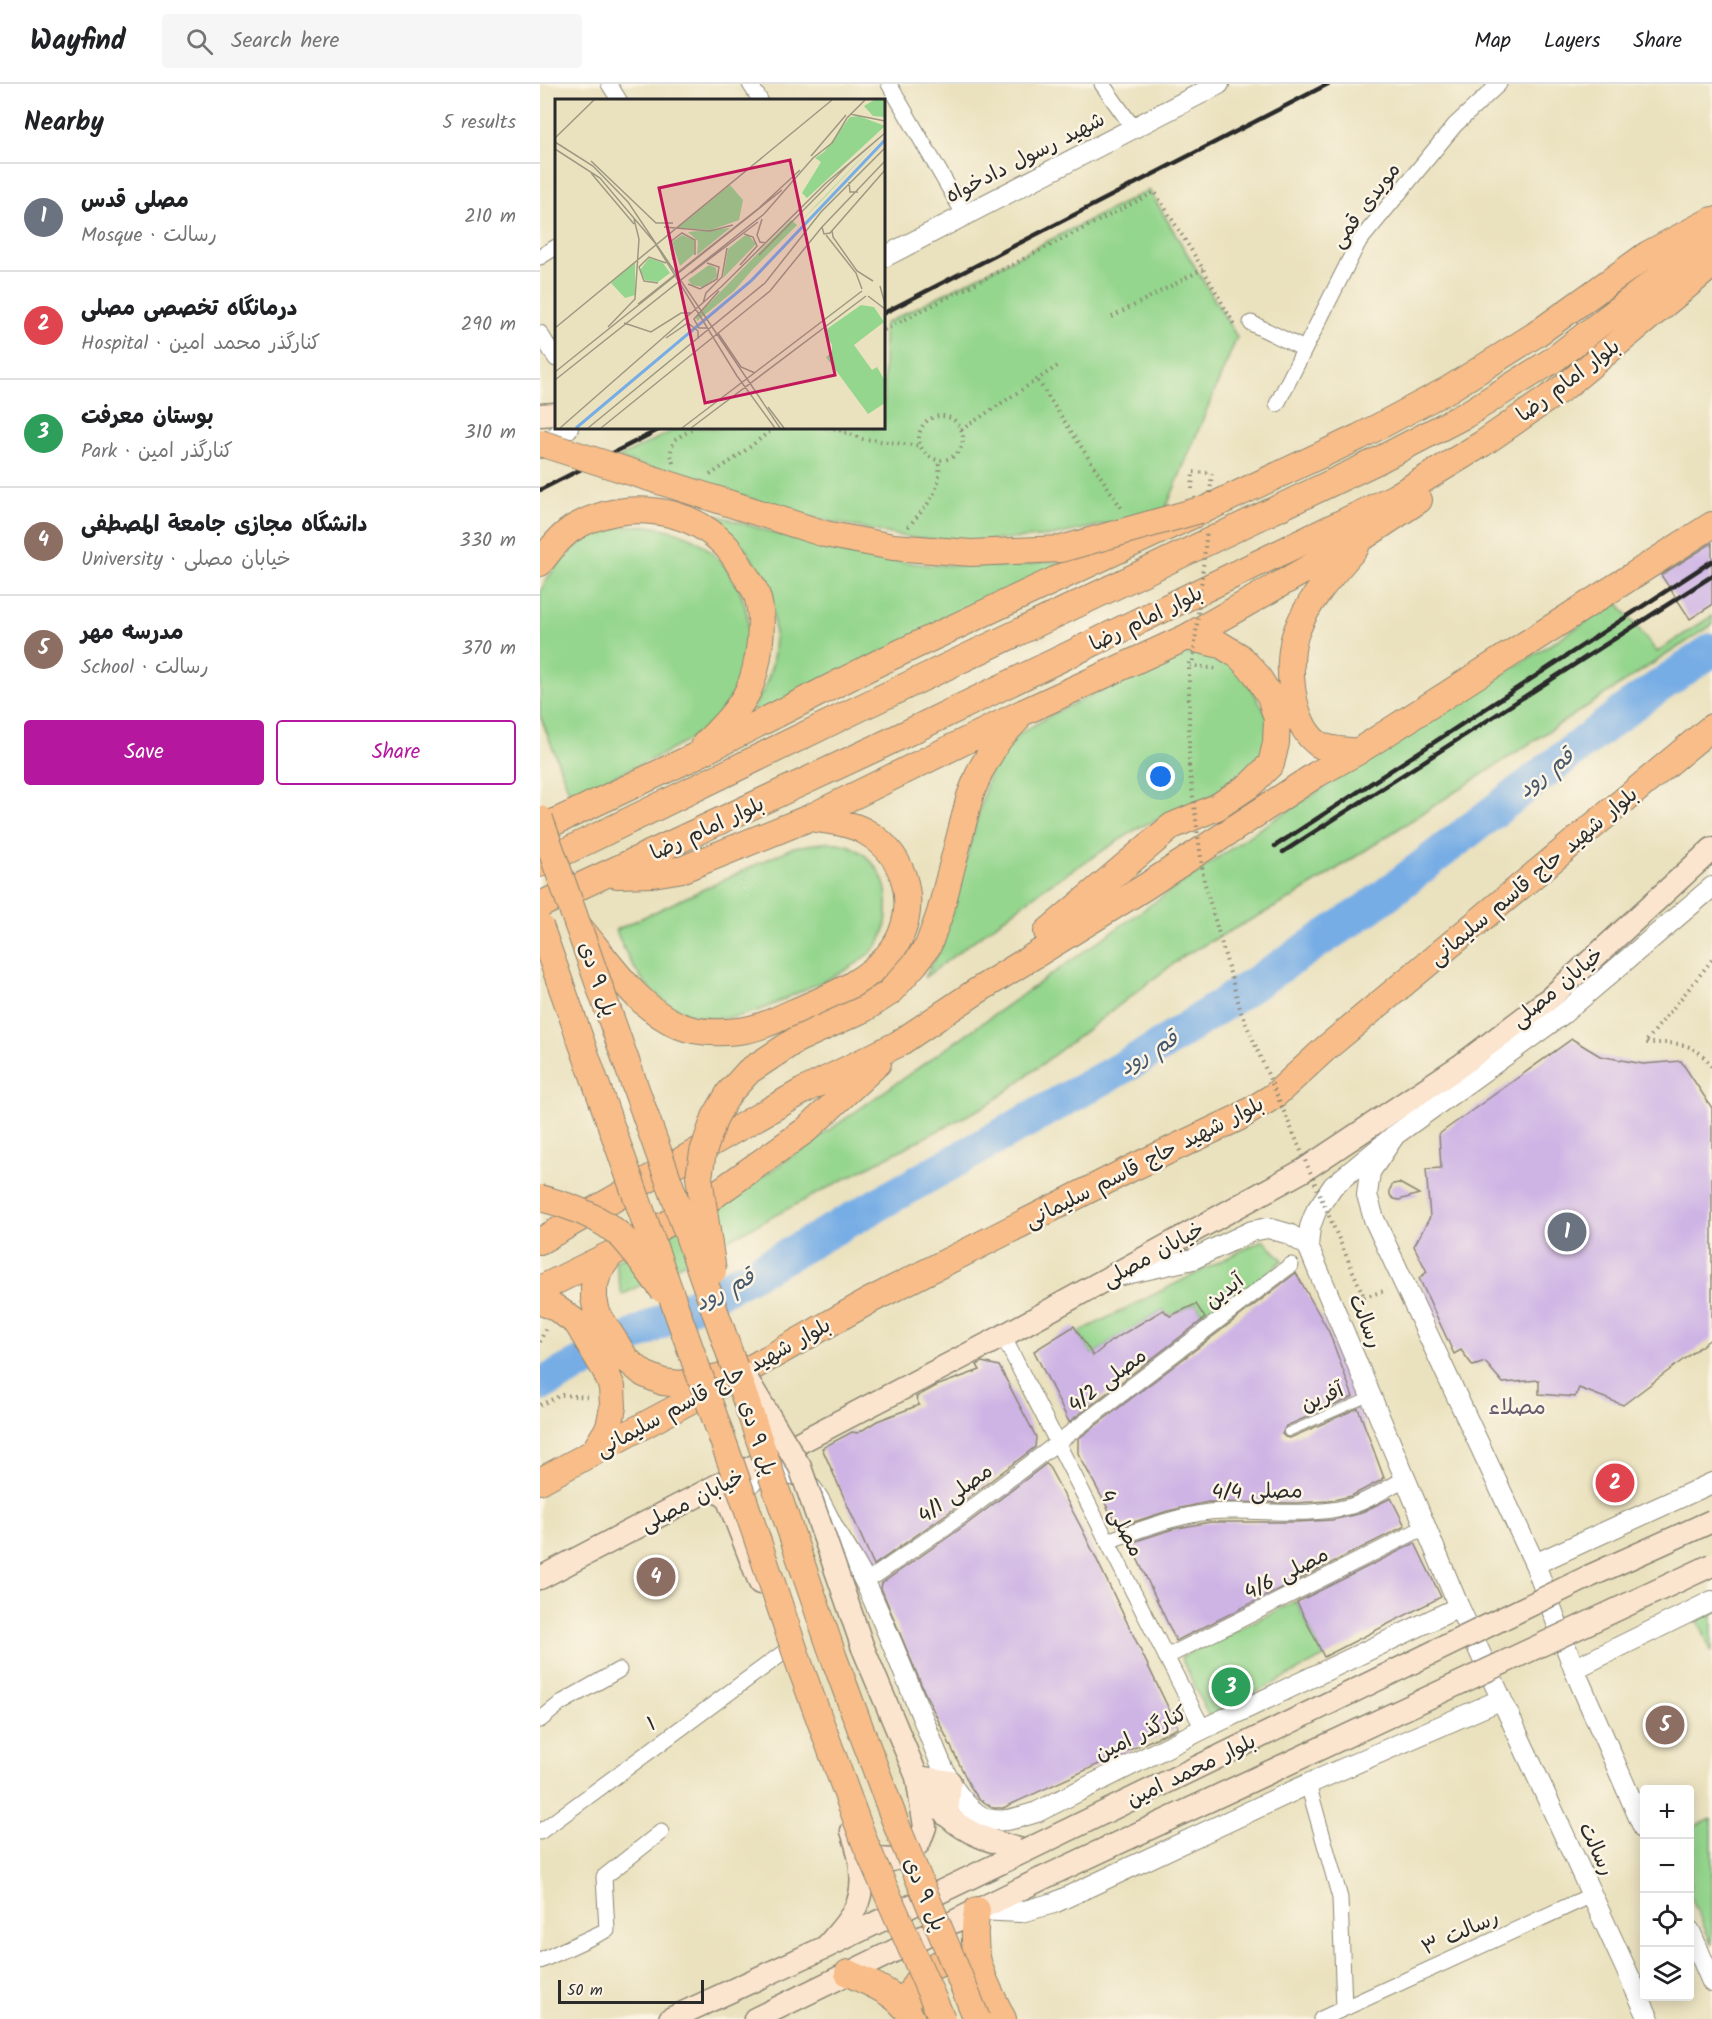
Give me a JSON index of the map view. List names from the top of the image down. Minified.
{"streets":{"main road":["بلوار امام رضا","بلوار شهید حاج قاسم سلیمانی","پل ۹ دی","خیابان مصلی","بلوار محمد امین"],"street":["شهید رسول دادخواه","مویدی قمی","آیدین","رسالت","مصلی 4/2","مصلی 4/4","مصلی 4/1","مصلی 4","مصلی 4/6","1","کنارگذر امین","رسالت ۳"],"lane":["آفرین"]},"crossings":[["خیابان مصلی","رسالت"],["خیابان مصلی","مصلی 4"],["آیدین","مصلی 4/2"],["رسالت","آفرین"],["رسالت","مصلی 4/4"],["رسالت","مصلی 4/6"],["رسالت","کنارگذر امین"],["رسالت","رسالت ۳"],["مصلی 4/2","مصلی 4/1"],["مصلی 4/2","مصلی 4"],["مصلی 4/4","مصلی 4"],["مصلی 4/1","مصلی 4"],["مصلی 4","مصلی 4/6"],["مصلی 4","کنارگذر امین"]],"districts":["مصلاء"],"water":["قم رود"],"scale_bar":"50 m","page":{"header":"Wayfind","search":"Search here","nav":["Map","Layers","Share"],"heading":["Nearby","5 results"],"list":[{"mark":"1","name":"مصلی قدس","note":"Mosque · رسالت","value":"210 m"},{"mark":"2","name":"درمانگاه تخصصی مصلی","note":"Hospital · کنارگذر محمد امین","value":"290 m"},{"mark":"3","name":"بوستان معرفت","note":"Park · کنارگذر امین","value":"310 m"},{"mark":"4","name":"دانشگاه مجازی جامعة المصطفی","note":"University · خیابان مصلی","value":"330 m"},{"mark":"5","name":"مدرسه مهر","note":"School · رسالت","value":"370 m"}],"buttons":["Save","Share"],"pins":["1","2","4","3","5"],"map_buttons":["+","−"],"scale":"50 m"}}
